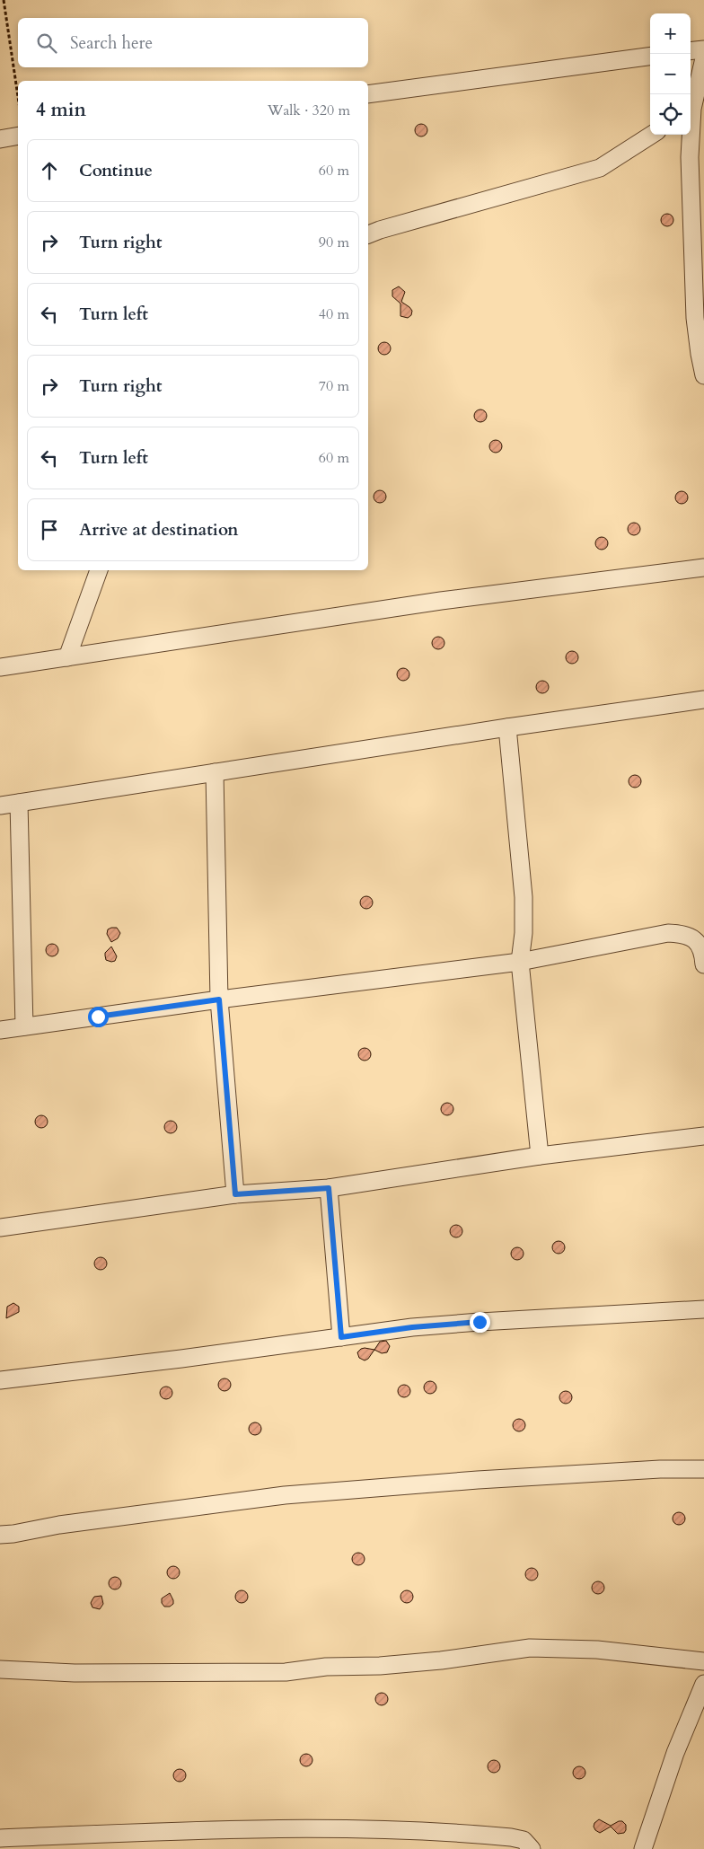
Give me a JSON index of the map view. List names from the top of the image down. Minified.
{"page":{"map_buttons":["+","−"],"search":"Search here","heading":["4 min","Walk · 320 m"],"list":[["Continue","60 m"],["Turn right","90 m"],["Turn left","40 m"],["Turn right","70 m"],["Turn left","60 m"],"Arrive at destination"]}}
